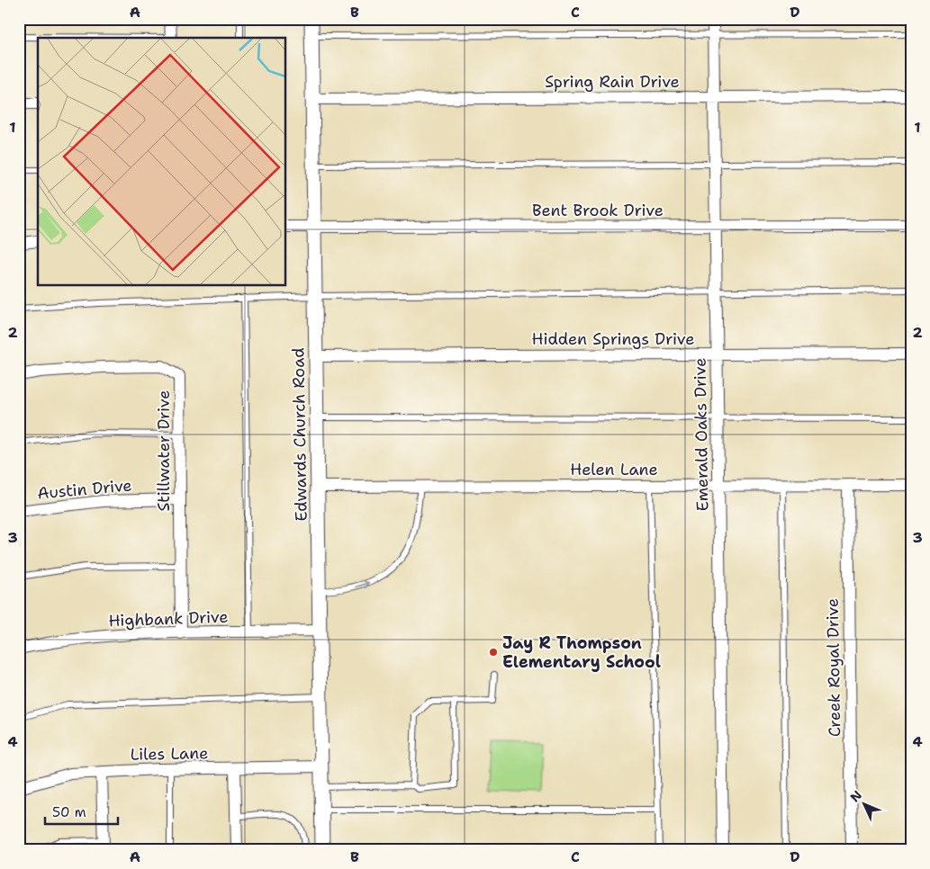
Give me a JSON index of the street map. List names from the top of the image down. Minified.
{"streets":{"street":["Spring Rain Drive","Bent Brook Drive","Hidden Springs Drive","Edwards Church Road","Emerald Oaks Drive","Stillwater Drive","Helen Lane","Austin Drive","Highbank Drive","Creek Royal Drive","Liles Lane"]},"crossings":[["Spring Rain Drive","Edwards Church Road"],["Spring Rain Drive","Emerald Oaks Drive"],["Bent Brook Drive","Edwards Church Road"],["Bent Brook Drive","Emerald Oaks Drive"],["Hidden Springs Drive","Edwards Church Road"],["Hidden Springs Drive","Emerald Oaks Drive"],["Edwards Church Road","Helen Lane"],["Edwards Church Road","Highbank Drive"],["Edwards Church Road","Liles Lane"],["Emerald Oaks Drive","Helen Lane"],["Stillwater Drive","Austin Drive"],["Stillwater Drive","Highbank Drive"],["Helen Lane","Creek Royal Drive"]],"places":["Jay R Thompson Elementary School"],"scale_bar":"50 m","north":"top left","grid":{"columns":["A","B","C","D"],"rows":["1","2","3","4"]}}
